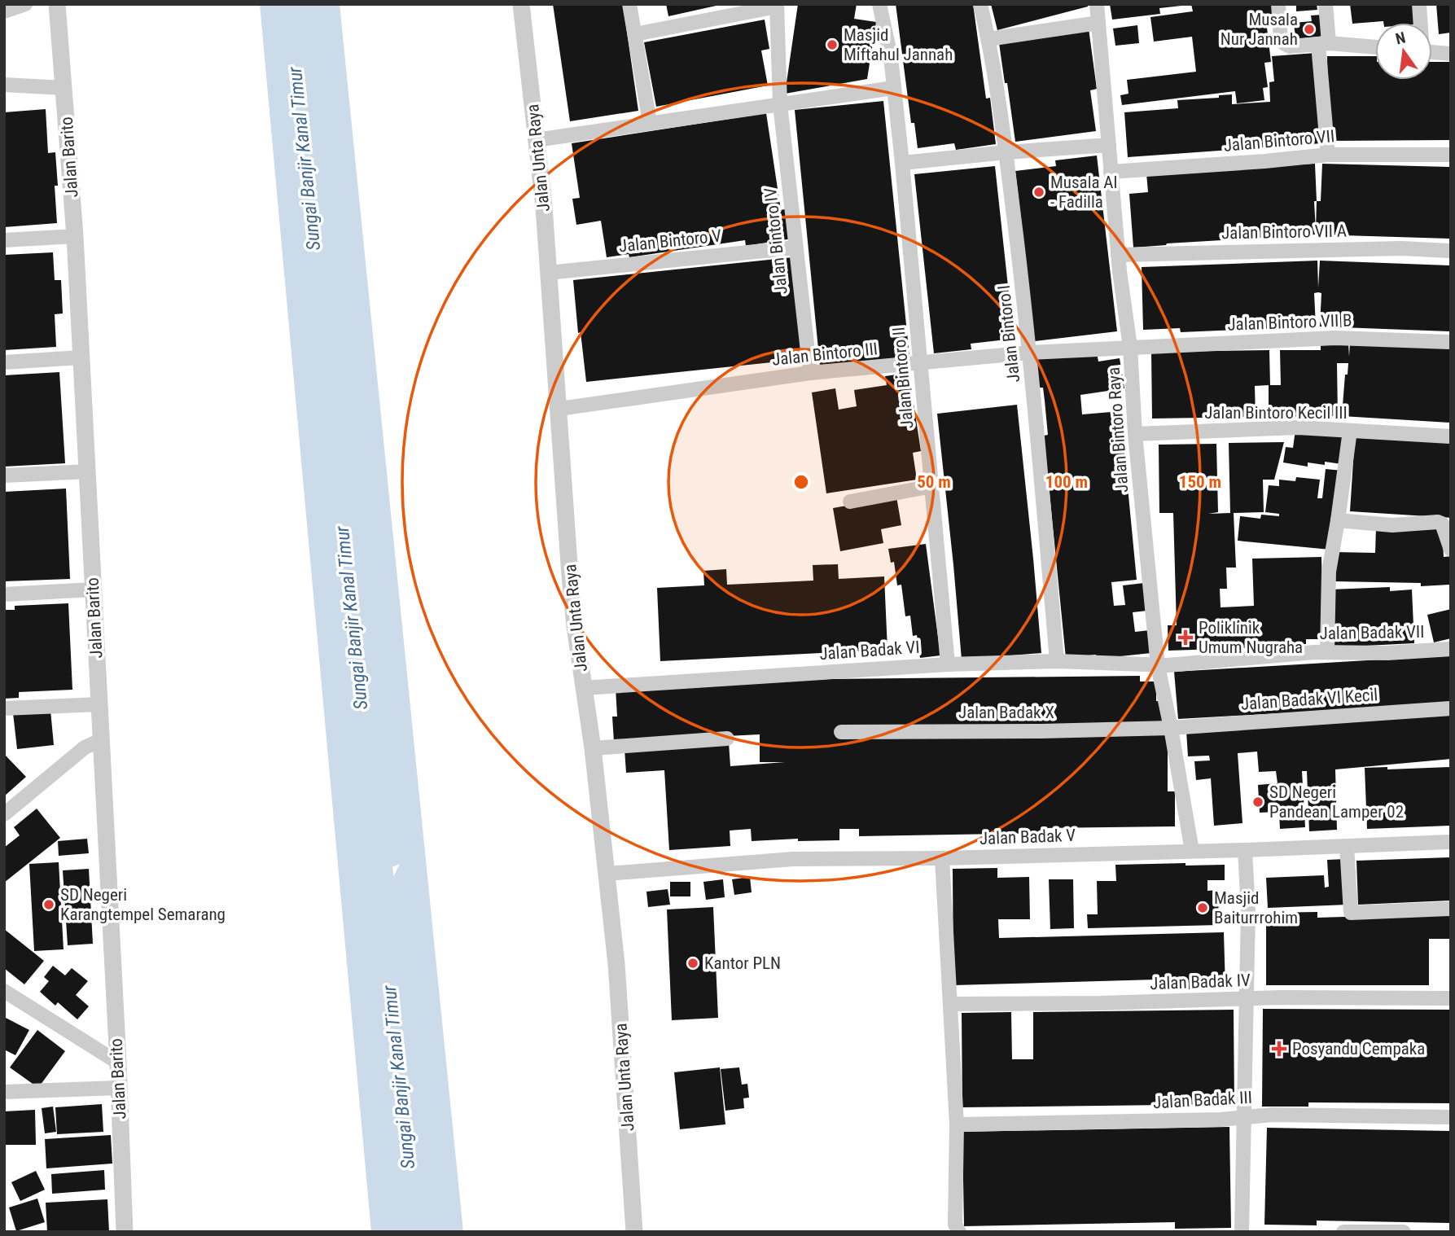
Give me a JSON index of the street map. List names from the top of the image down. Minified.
{"streets":{"street":["Jalan Bintoro VII","Jalan Barito","Jalan Unta Raya","Jalan Bintoro VII A","Jalan Bintoro V","Jalan Bintoro IV","Jalan Bintoro VII B","Jalan Bintoro I","Jalan Bintoro III","Jalan Bintoro II","Jalan Bintoro Kecil III","Jalan Bintoro Raya","Jalan Badak VII","Jalan Badak VI","Jalan Badak VI Kecil","Jalan Badak X","Jalan Badak V","Jalan Badak IV","Jalan Badak III"]},"crossings":[["Jalan Bintoro VII","Jalan Bintoro Raya"],["Jalan Unta Raya","Jalan Bintoro V"],["Jalan Unta Raya","Jalan Bintoro III"],["Jalan Unta Raya","Jalan Badak VI"],["Jalan Unta Raya","Jalan Badak V"],["Jalan Bintoro VII A","Jalan Bintoro Raya"],["Jalan Bintoro V","Jalan Bintoro IV"],["Jalan Bintoro IV","Jalan Bintoro III"],["Jalan Bintoro VII B","Jalan Bintoro III"],["Jalan Bintoro VII B","Jalan Bintoro Raya"],["Jalan Bintoro I","Jalan Bintoro III"],["Jalan Bintoro I","Jalan Badak VI"],["Jalan Bintoro III","Jalan Bintoro II"],["Jalan Bintoro III","Jalan Bintoro Raya"],["Jalan Bintoro II","Jalan Badak VI"],["Jalan Bintoro Kecil III","Jalan Bintoro Raya"],["Jalan Bintoro Raya","Jalan Badak VII"],["Jalan Bintoro Raya","Jalan Badak VI"],["Jalan Bintoro Raya","Jalan Badak VI Kecil"],["Jalan Bintoro Raya","Jalan Badak X"],["Jalan Bintoro Raya","Jalan Badak V"],["Jalan Badak VII","Jalan Badak VI"],["Jalan Badak VI Kecil","Jalan Badak X"]],"water":["Sungai Banjir Kanal Timur"],"places":{"other":["Musala Nur Jannah","Masjid Miftahul Jannah","Musala Al - Fadilla","SD Negeri Pandean Lamper 02","SD Negeri Karangtempel Semarang","Masjid Baiturrrohim","Kantor PLN"],"health":["Poliklinik Umum Nugraha","Posyandu Cempaka"]},"north":"top","rings":["50 m","100 m","150 m"]}
